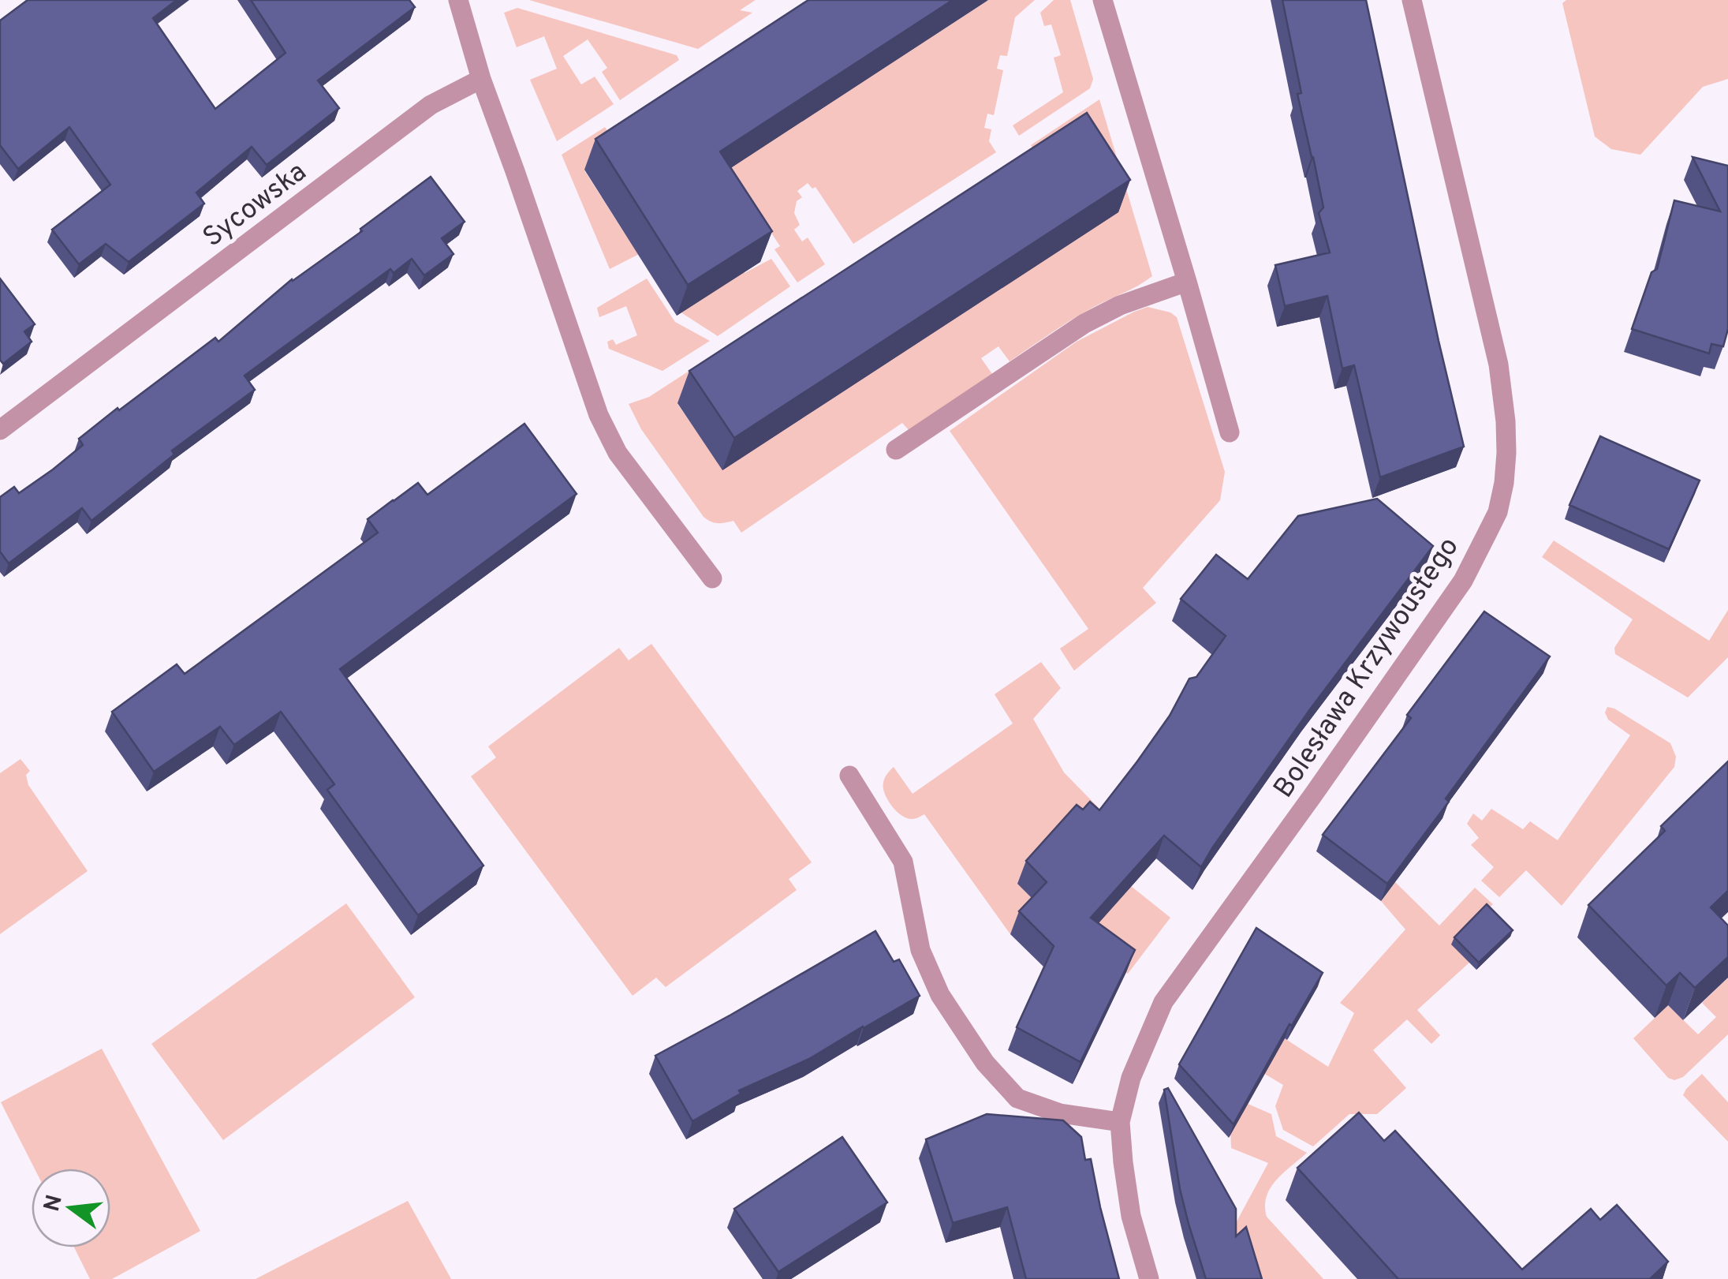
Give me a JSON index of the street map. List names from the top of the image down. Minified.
{"streets":{"street":["Sycowska","Bolesława Krzywoustego"]},"north":"left"}
